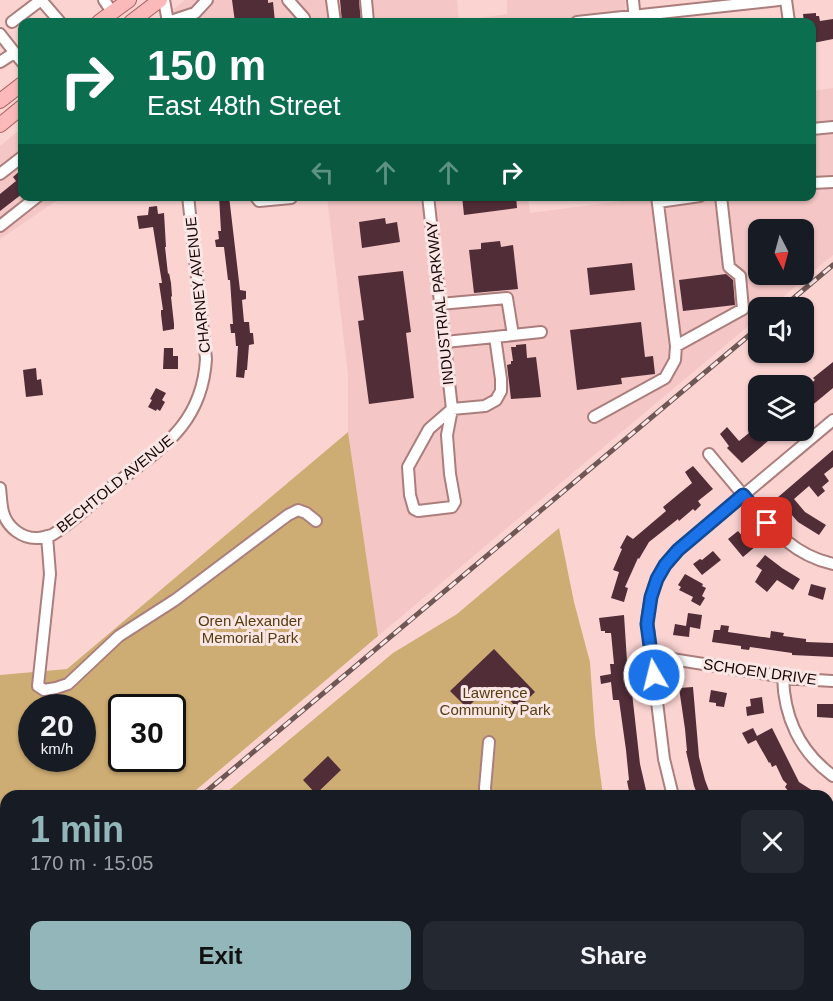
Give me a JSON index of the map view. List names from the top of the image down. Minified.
{"streets":{"street":["CHARNEY AVENUE","INDUSTRIAL PARKWAY","BECHTOLD AVENUE","SCHOEN DRIVE"]},"crossings":[["CHARNEY AVENUE","BECHTOLD AVENUE"]],"parks":["Oren Alexander Memorial Park","Lawrence Community Park"],"north":"bottom","page":{"turn":["150 m","East 48th Street"],"speed":"20 km/h","limit":"30","heading":["1 min","170 m · 15:05"],"buttons":["Exit","Share"]}}
